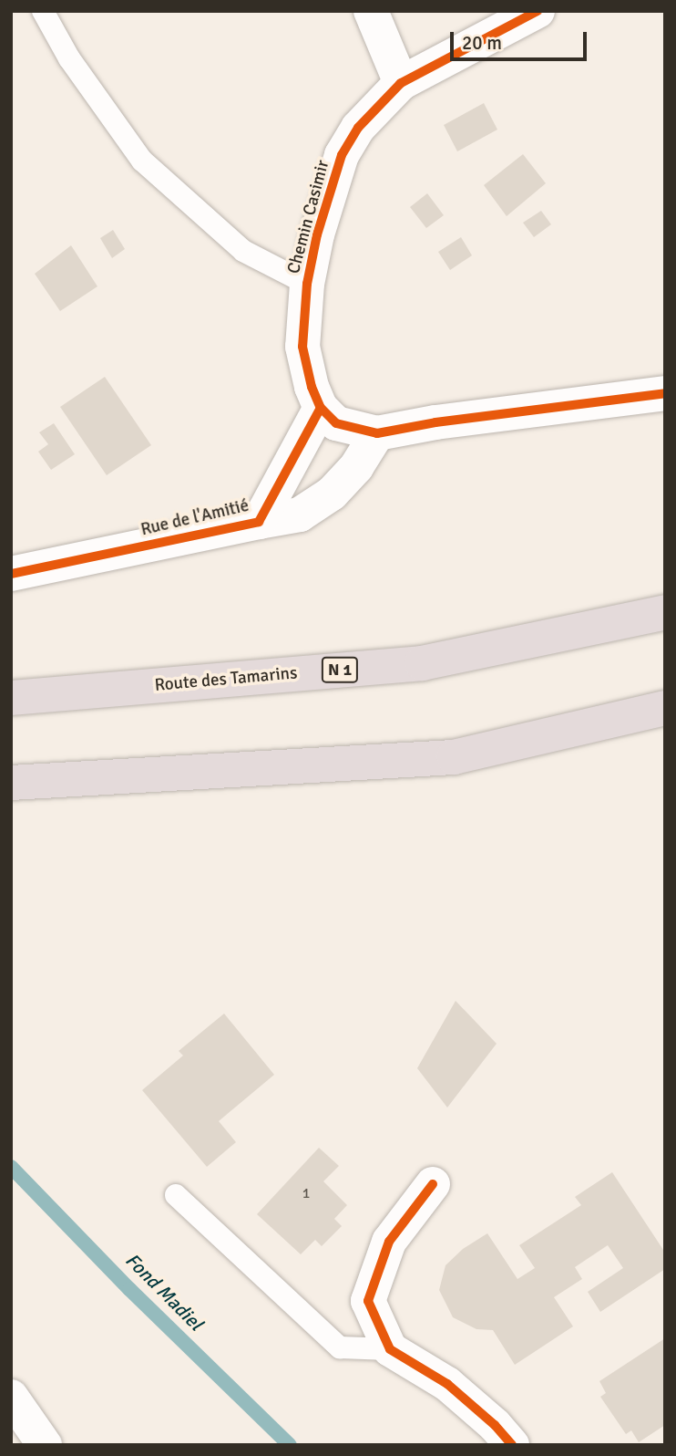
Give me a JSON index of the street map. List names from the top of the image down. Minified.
{"streets":{"highway":["N 1","Route des Tamarins"],"street":["Chemin Casimir","Rue de l'Amitié"]},"crossings":[["Chemin Casimir","Rue de l'Amitié"]],"water":["Fond Madiel"],"house_numbers":["1"],"scale_bar":"20 m"}
